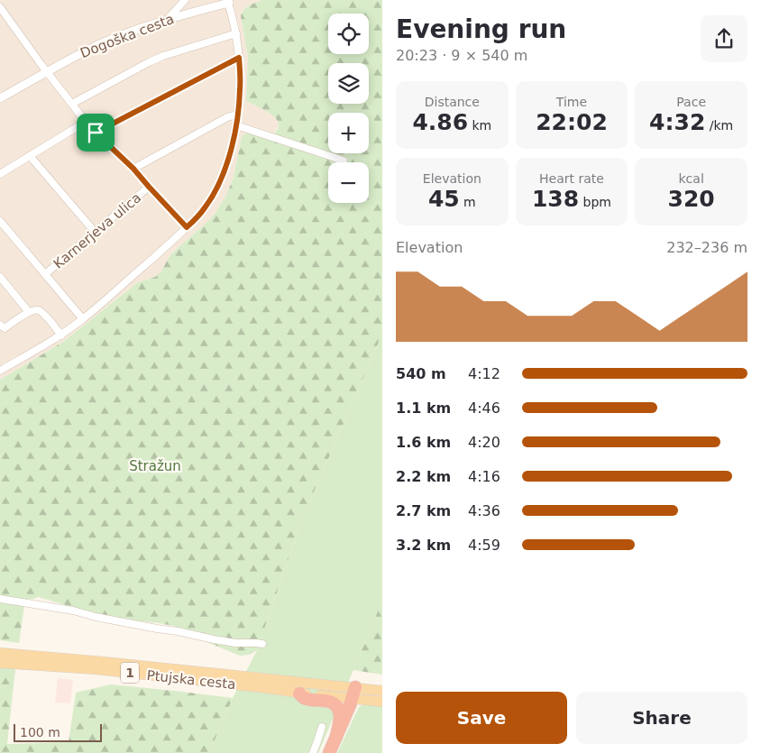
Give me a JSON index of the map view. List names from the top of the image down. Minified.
{"streets":{"main road":["1","Ptujska cesta"],"street":["Dogoška cesta","Karnerjeva ulica"]},"parks":["Stražun"],"scale_bar":"100 m","page":{"heading":["Evening run","20:23 · 9 × 540 m"],"map_buttons":["+","−"],"stats":[["Distance","4.86 km"],["Time","22:02"],["Pace","4:32 /km"],["Elevation","45 m"],["Heart rate","138 bpm"],["kcal","320"]],"chart":["Elevation","232–236 m"],"list":[{"name":"540 m","note":"4:12"},{"name":"1.1 km","note":"4:46"},{"name":"1.6 km","note":"4:20"},{"name":"2.2 km","note":"4:16"},{"name":"2.7 km","note":"4:36"},{"name":"3.2 km","note":"4:59"}],"buttons":["Save","Share"],"scale":"100 m"}}
